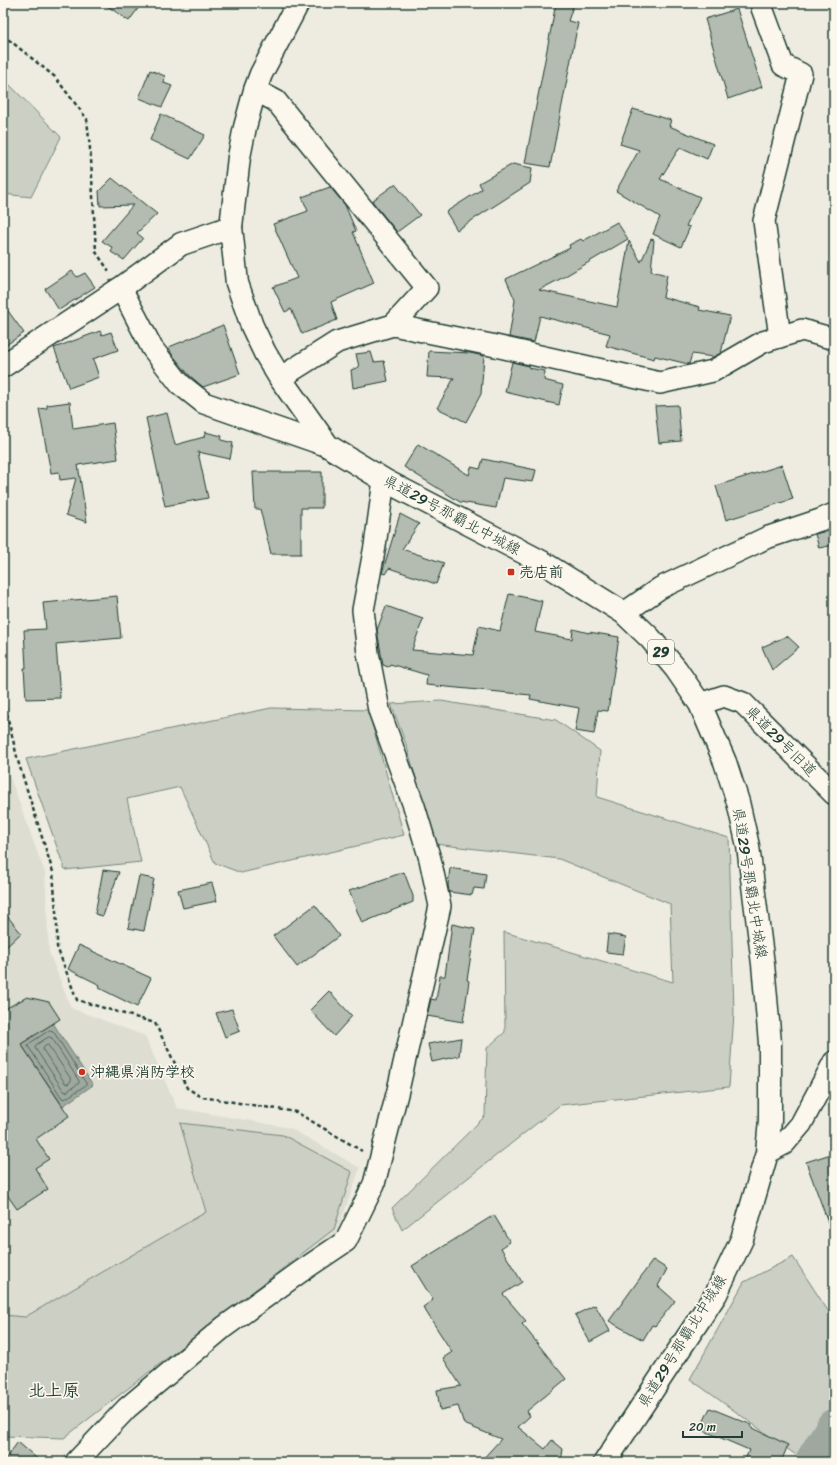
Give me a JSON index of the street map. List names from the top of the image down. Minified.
{"streets":{"main road":["県道29号那覇北中城線","29"],"street":["県道29号旧道"]},"crossings":[["県道29号那覇北中城線","県道29号旧道"]],"districts":["北上原"],"places":{"transit":["売店前"],"other":["沖縄県消防学校"]},"scale_bar":"20 m"}
